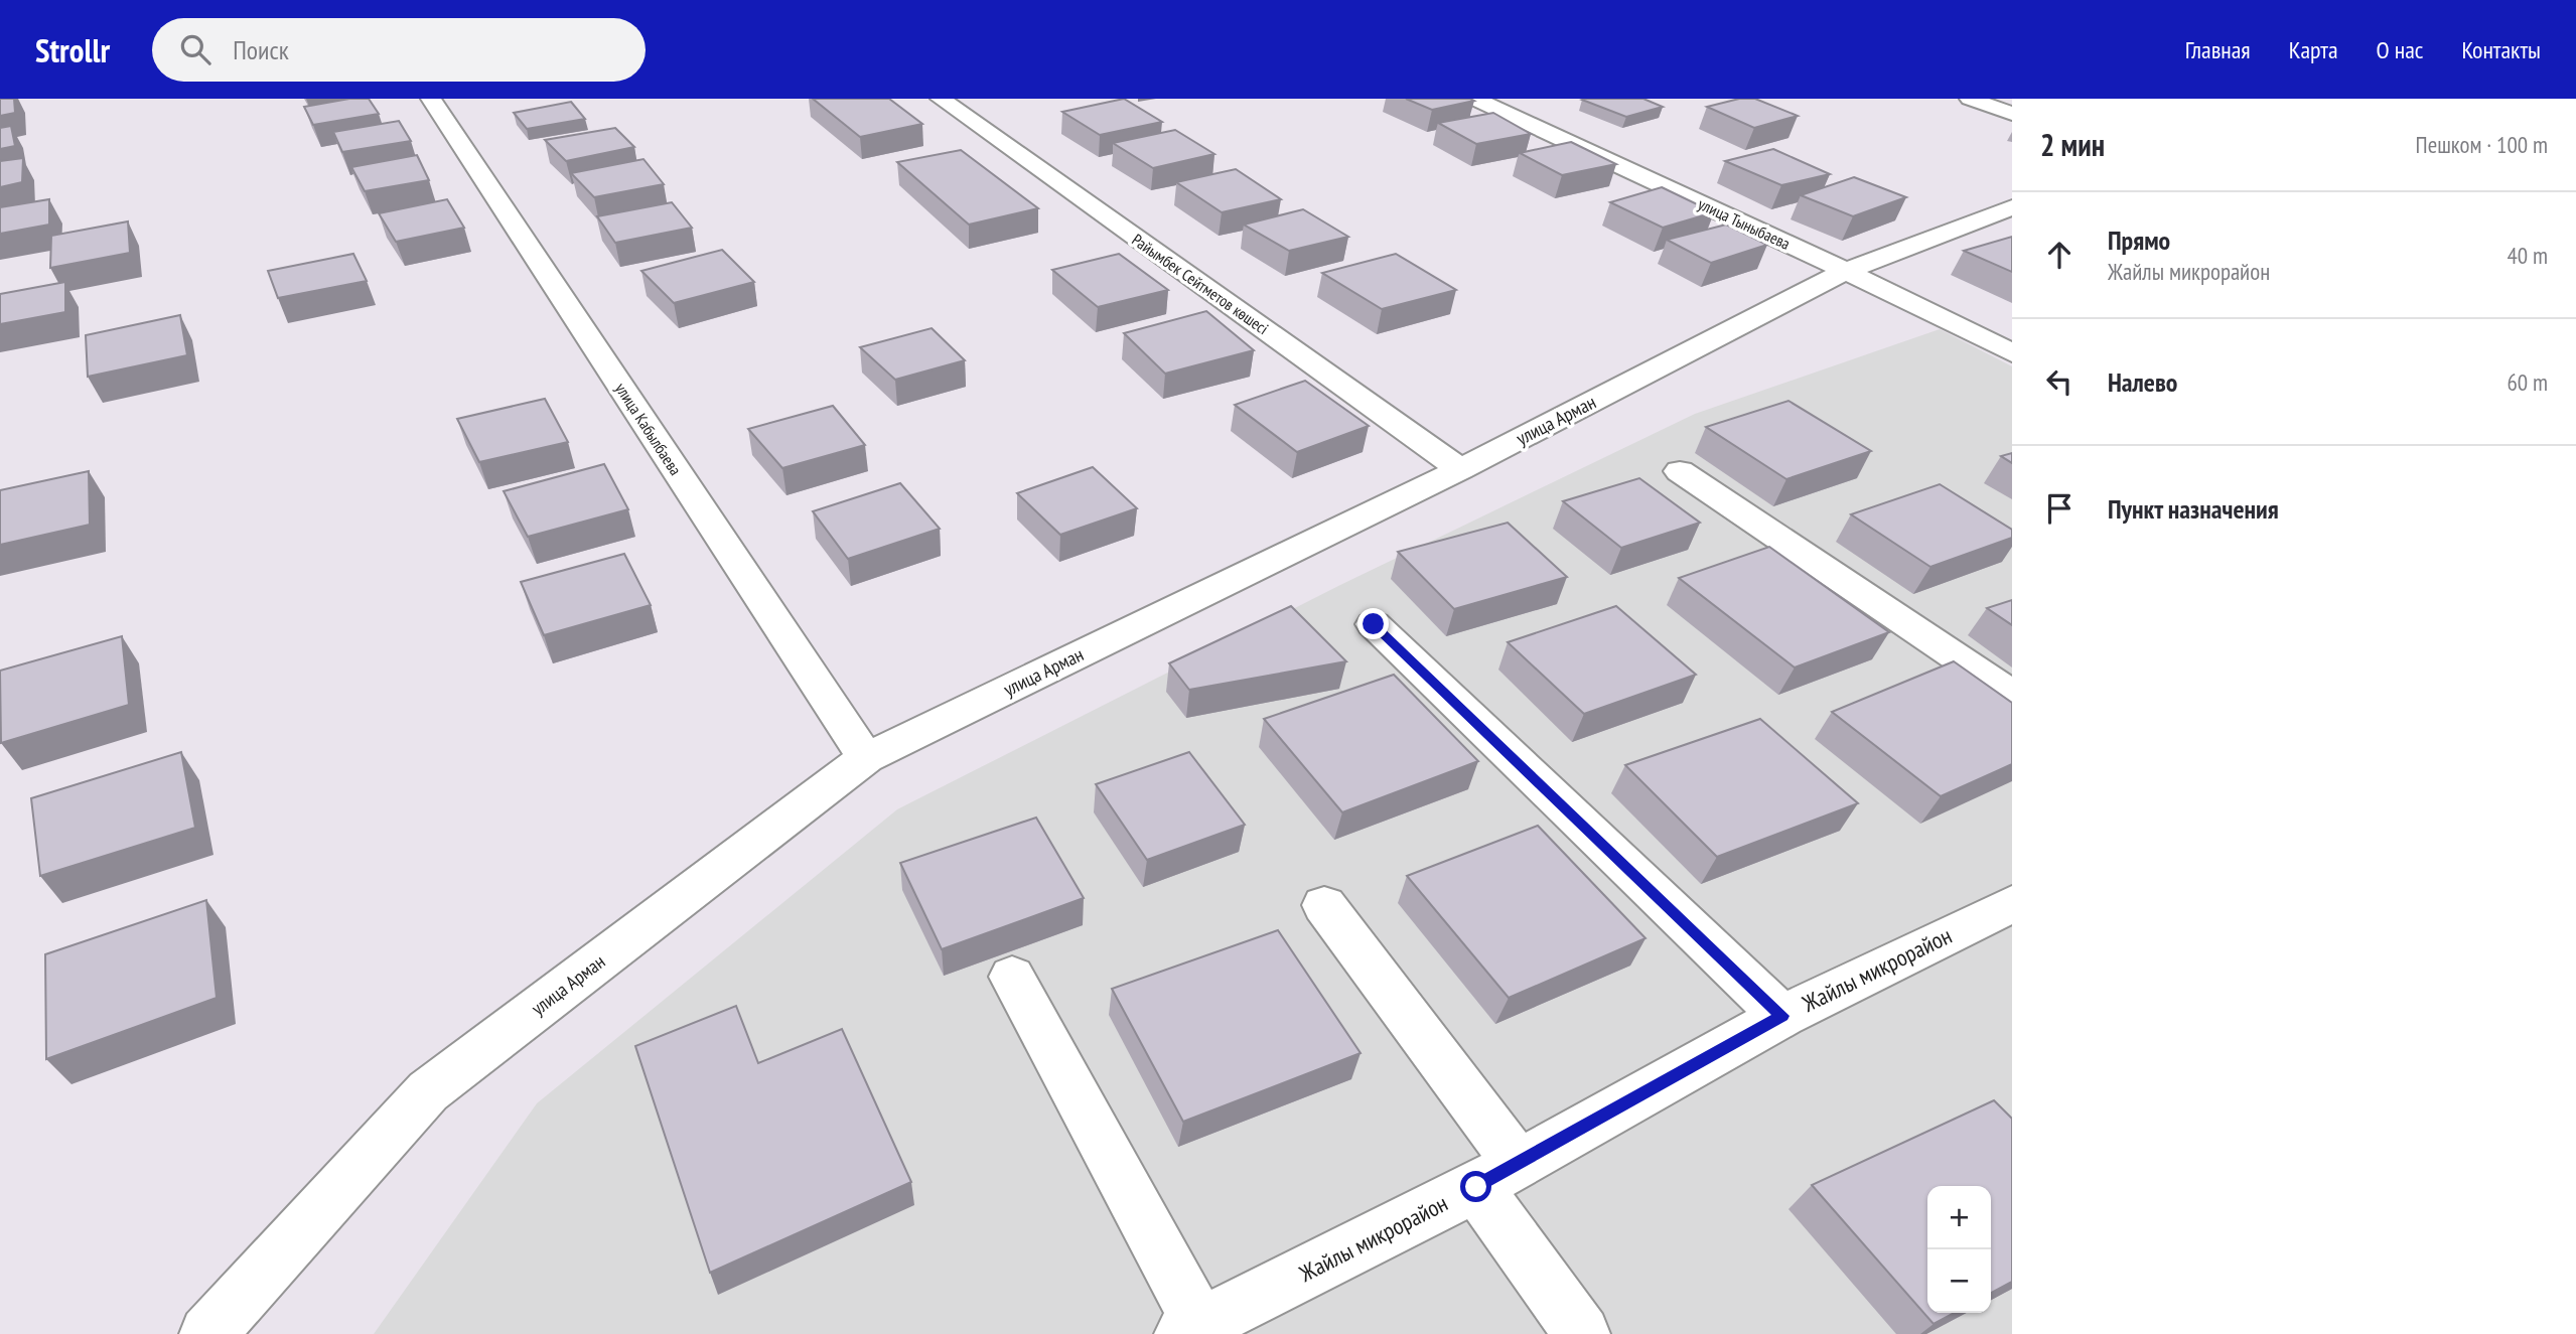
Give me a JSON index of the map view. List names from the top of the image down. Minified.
{"streets":{"street":["улица Тыныбаева","Райымбек Сейтметов көшесі","улица Арман","улица Кабылбаева","Жайлы микрорайон"]},"crossings":[["улица Тыныбаева","улица Арман"],["Райымбек Сейтметов көшесі","улица Арман"],["улица Арман","улица Кабылбаева"]],"page":{"header":"Strollr","search":"Поиск","nav":["Главная","Карта","О нас","Контакты"],"heading":["2 мин","Пешком · 100 m"],"list":[["Прямо","Жайлы микрорайон","40 m"],["Налево","60 m"],"Пункт назначения"],"map_buttons":["+","−"]}}
